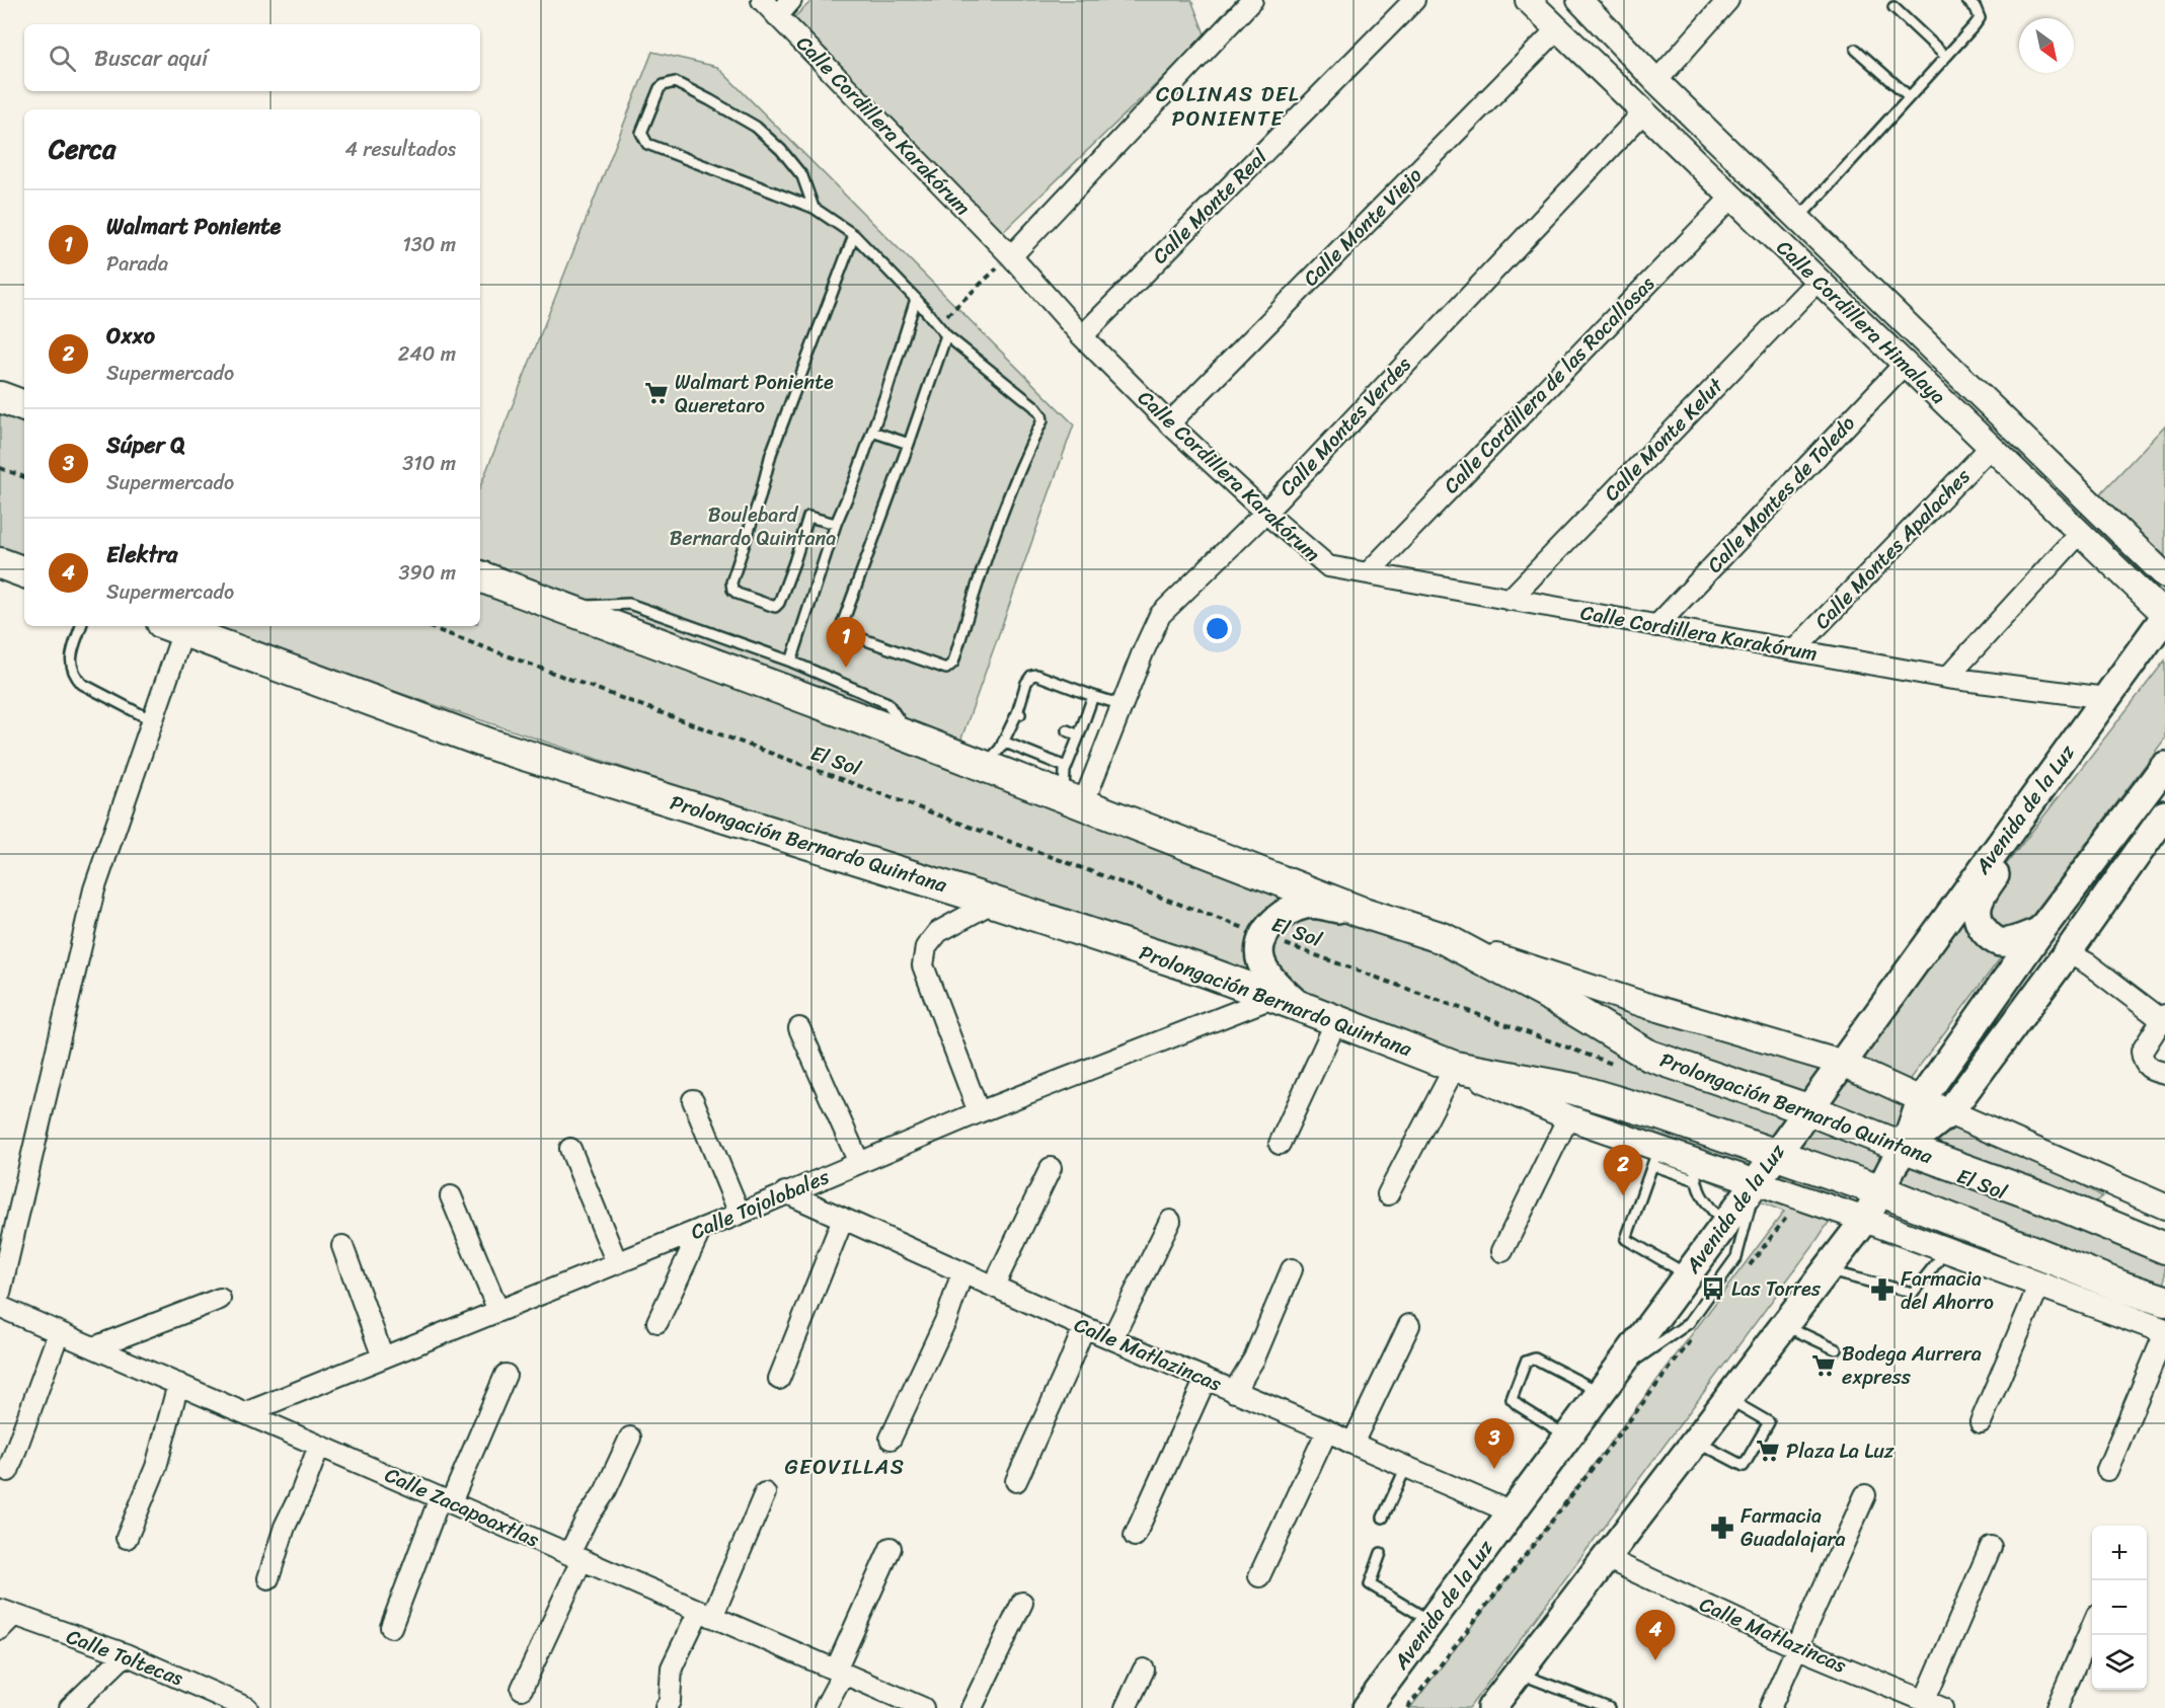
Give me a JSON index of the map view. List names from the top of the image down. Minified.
{"streets":{"main road":["Avenida de la Luz","Prolongación Bernardo Quintana"],"street":["Calle Cordillera Karakórum","Calle Monte Real","Calle Monte Viejo","Calle Cordillera Himalaya","Calle Cordillera de las Rocallosas","Calle Montes Verdes","Calle Monte Kelut","Calle Montes de Toledo","Calle Montes Apalaches","Calle Tojolobales","Calle Matlazincas","Calle Zacapoaxtlas","Calle Toltecas"],"path":["El Sol"]},"crossings":[["Calle Cordillera Karakórum","Calle Monte Real"],["Calle Cordillera Karakórum","Calle Monte Viejo"],["Calle Cordillera Karakórum","Calle Cordillera de las Rocallosas"],["Calle Cordillera Karakórum","Calle Montes Verdes"],["Calle Cordillera Karakórum","Calle Monte Kelut"],["Calle Cordillera Karakórum","Calle Montes de Toledo"],["Calle Cordillera Karakórum","Calle Montes Apalaches"],["Calle Cordillera Karakórum","Avenida de la Luz"],["Calle Monte Viejo","Calle Cordillera Himalaya"],["Calle Cordillera Himalaya","Calle Cordillera de las Rocallosas"],["Calle Cordillera Himalaya","Calle Montes Verdes"],["Calle Cordillera Himalaya","Calle Monte Kelut"],["Calle Cordillera Himalaya","Calle Montes de Toledo"],["Calle Cordillera Himalaya","Calle Montes Apalaches"],["Calle Cordillera Himalaya","Avenida de la Luz"],["Calle Montes Verdes","Prolongación Bernardo Quintana"],["Avenida de la Luz","Prolongación Bernardo Quintana"],["Avenida de la Luz","Calle Matlazincas"],["Prolongación Bernardo Quintana","Calle Tojolobales"],["Calle Tojolobales","Calle Matlazincas"],["Calle Tojolobales","Calle Zacapoaxtlas"]],"districts":["COLINAS DEL PONIENTE","GEOVILLAS"],"parks":["Boulebard Bernardo Quintana"],"places":{"supermarket":["Walmart Poniente Queretaro","Bodega Aurrera express","Plaza La Luz"],"bus stop":["Las Torres"],"pharmacy":["Farmacia del Ahorro","Farmacia Guadalajara"]},"north":"bottom right","page":{"search":"Buscar aquí","heading":["Cerca","4 resultados"],"list":[{"mark":"1","name":"Walmart Poniente","note":"Parada","value":"130 m"},{"mark":"2","name":"Oxxo","note":"Supermercado","value":"240 m"},{"mark":"3","name":"Súper Q","note":"Supermercado","value":"310 m"},{"mark":"4","name":"Elektra","note":"Supermercado","value":"390 m"}],"pins":["1","2","3","4"],"map_buttons":["+","−"]}}
